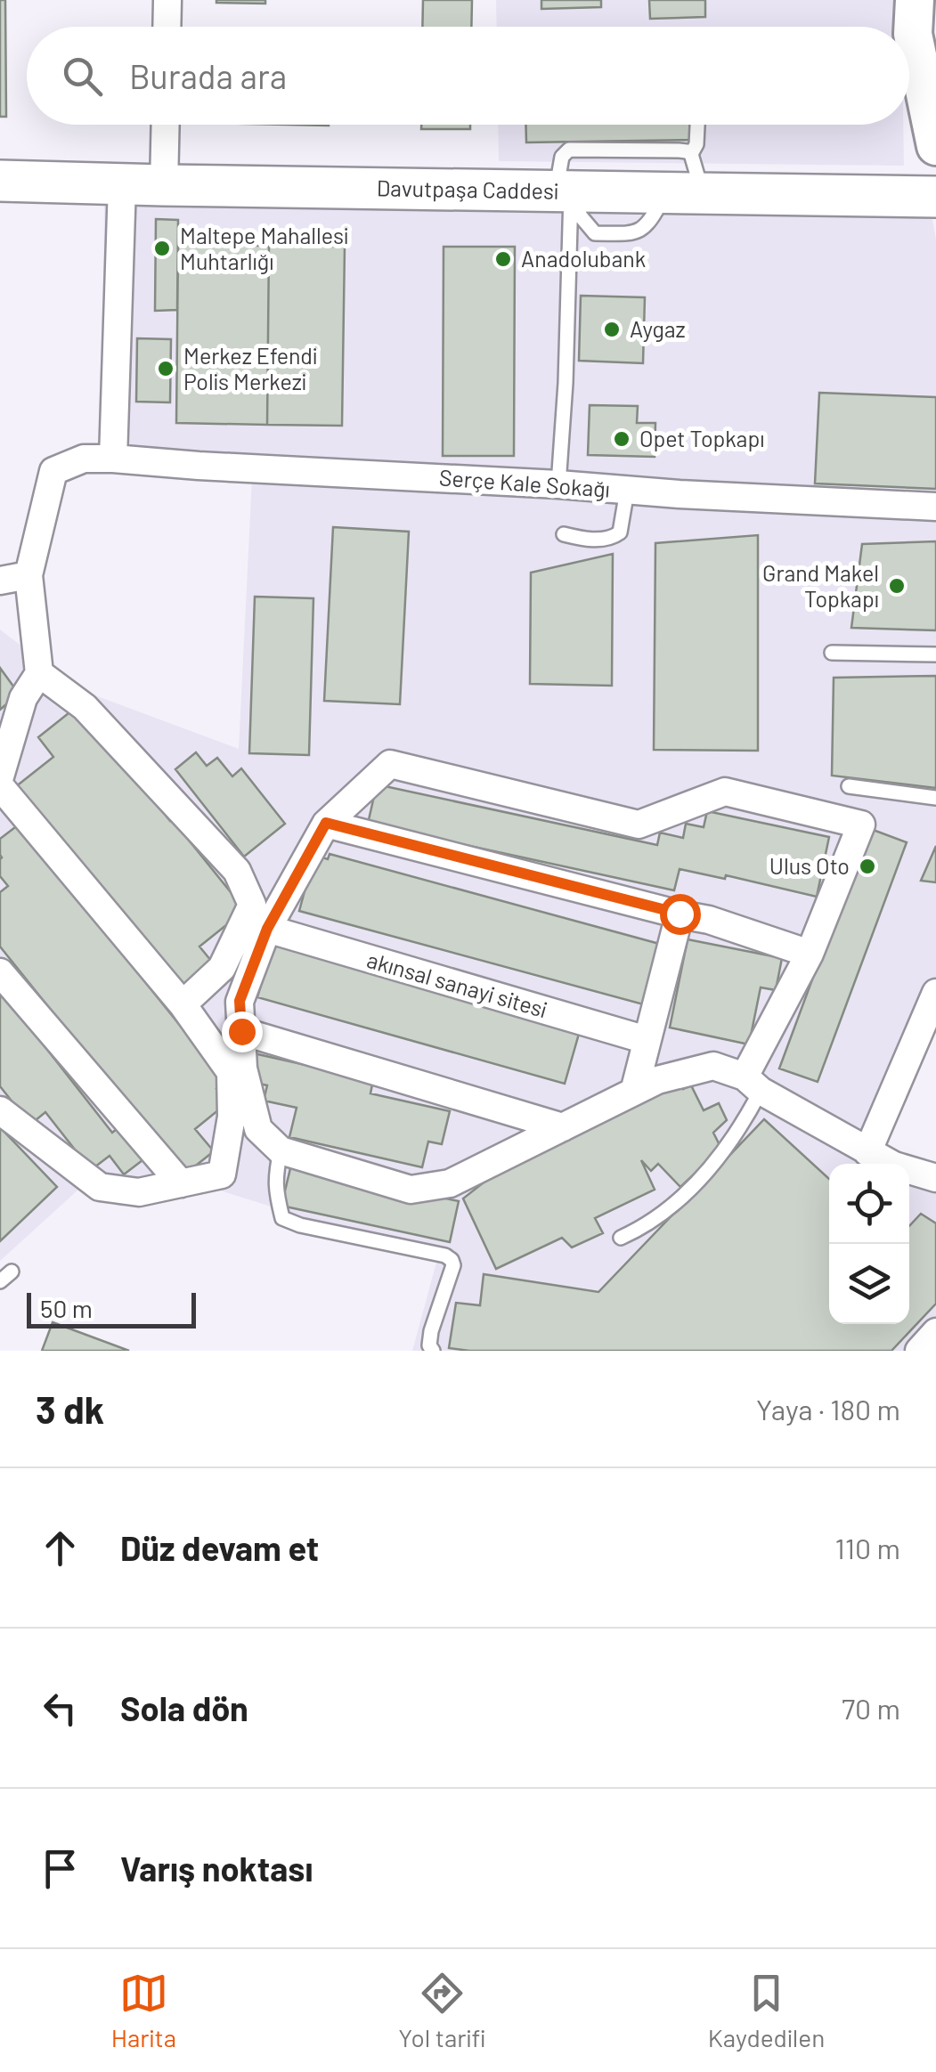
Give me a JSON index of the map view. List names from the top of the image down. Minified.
{"streets":{"main road":["Davutpaşa Caddesi"],"street":["Serçe Kale Sokağı","akınsal sanayi sitesi"]},"places":["Maltepe Mahallesi Muhtarlığı","Anadolubank","Aygaz","Merkez Efendi Polis Merkezi","Opet Topkapı","Grand Makel Topkapı","Ulus Oto"],"scale_bar":"50 m","page":{"search":"Burada ara","scale":"50 m","heading":["3 dk","Yaya · 180 m"],"list":[["Düz devam et","110 m"],["Sola dön","70 m"],"Varış noktası"],"nav":["Harita","Yol tarifi","Kaydedilen"]}}
